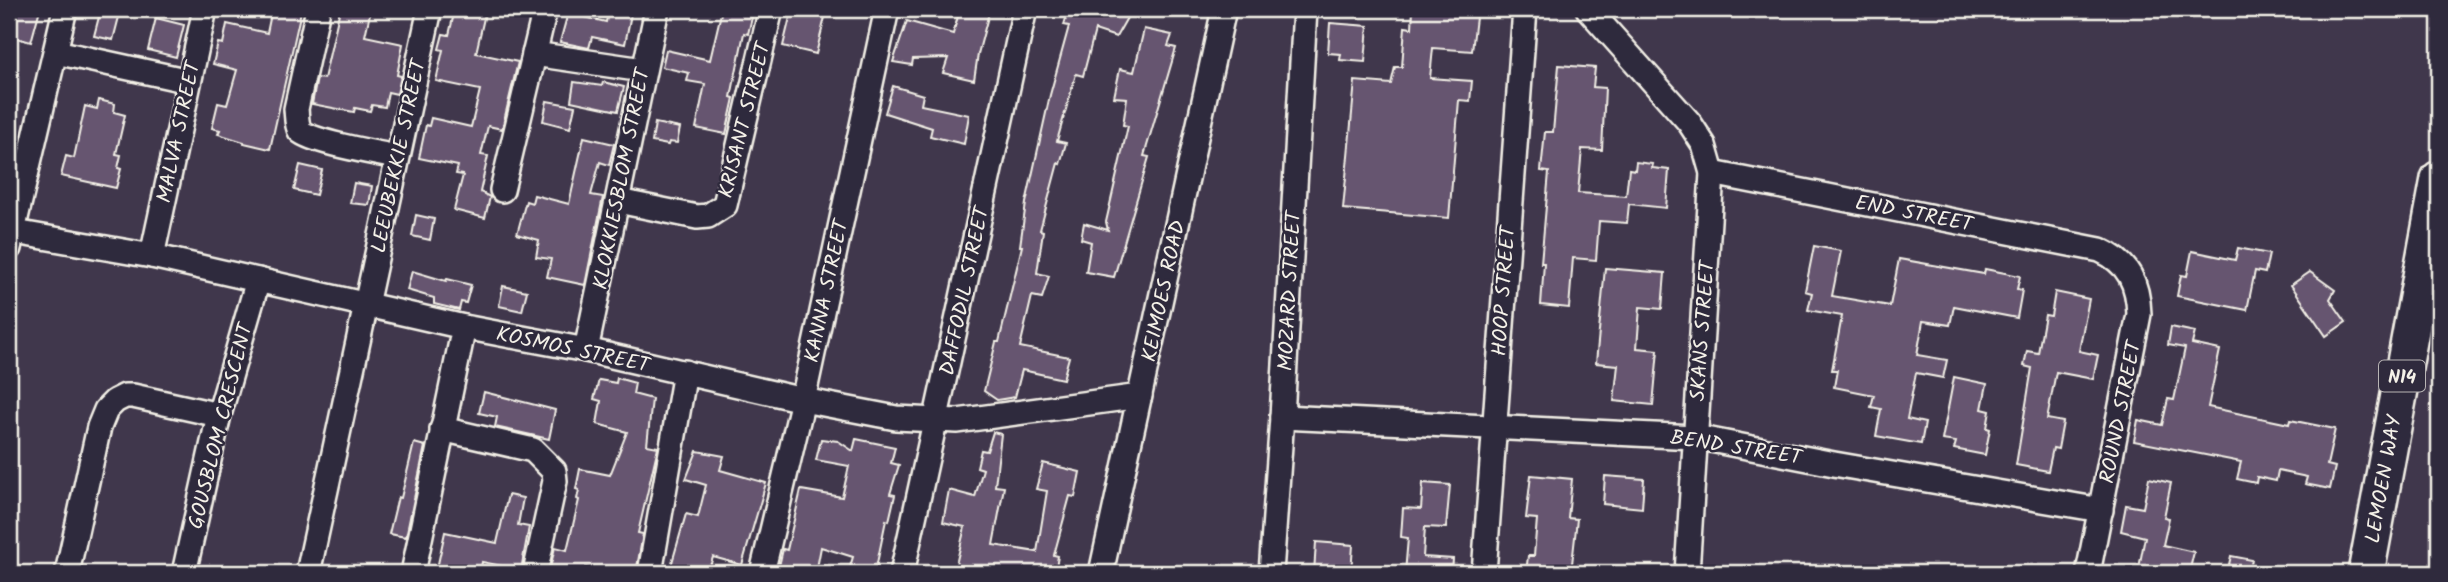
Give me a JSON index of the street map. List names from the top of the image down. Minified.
{"streets":{"highway":["N14","LEMOEN WAY"],"street":["KRISANT STREET","MALVA STREET","LEEUBEKKIE STREET","KLOKKIESBLOM STREET","END STREET","KANNA STREET","DAFFODIL STREET","KEIMOES ROAD","MOZARD STREET","HOOP STREET","SKANS STREET","KOSMOS STREET","ROUND STREET","GOUSBLOM CRESCENT","BEND STREET"]},"crossings":[["KRISANT STREET","KLOKKIESBLOM STREET"],["MALVA STREET","KOSMOS STREET"],["LEEUBEKKIE STREET","KOSMOS STREET"],["KLOKKIESBLOM STREET","KOSMOS STREET"],["END STREET","SKANS STREET"],["END STREET","ROUND STREET"],["KANNA STREET","KOSMOS STREET"],["DAFFODIL STREET","KOSMOS STREET"],["KEIMOES ROAD","KOSMOS STREET"],["MOZARD STREET","BEND STREET"],["HOOP STREET","BEND STREET"],["SKANS STREET","BEND STREET"],["KOSMOS STREET","GOUSBLOM CRESCENT"],["ROUND STREET","BEND STREET"]]}
